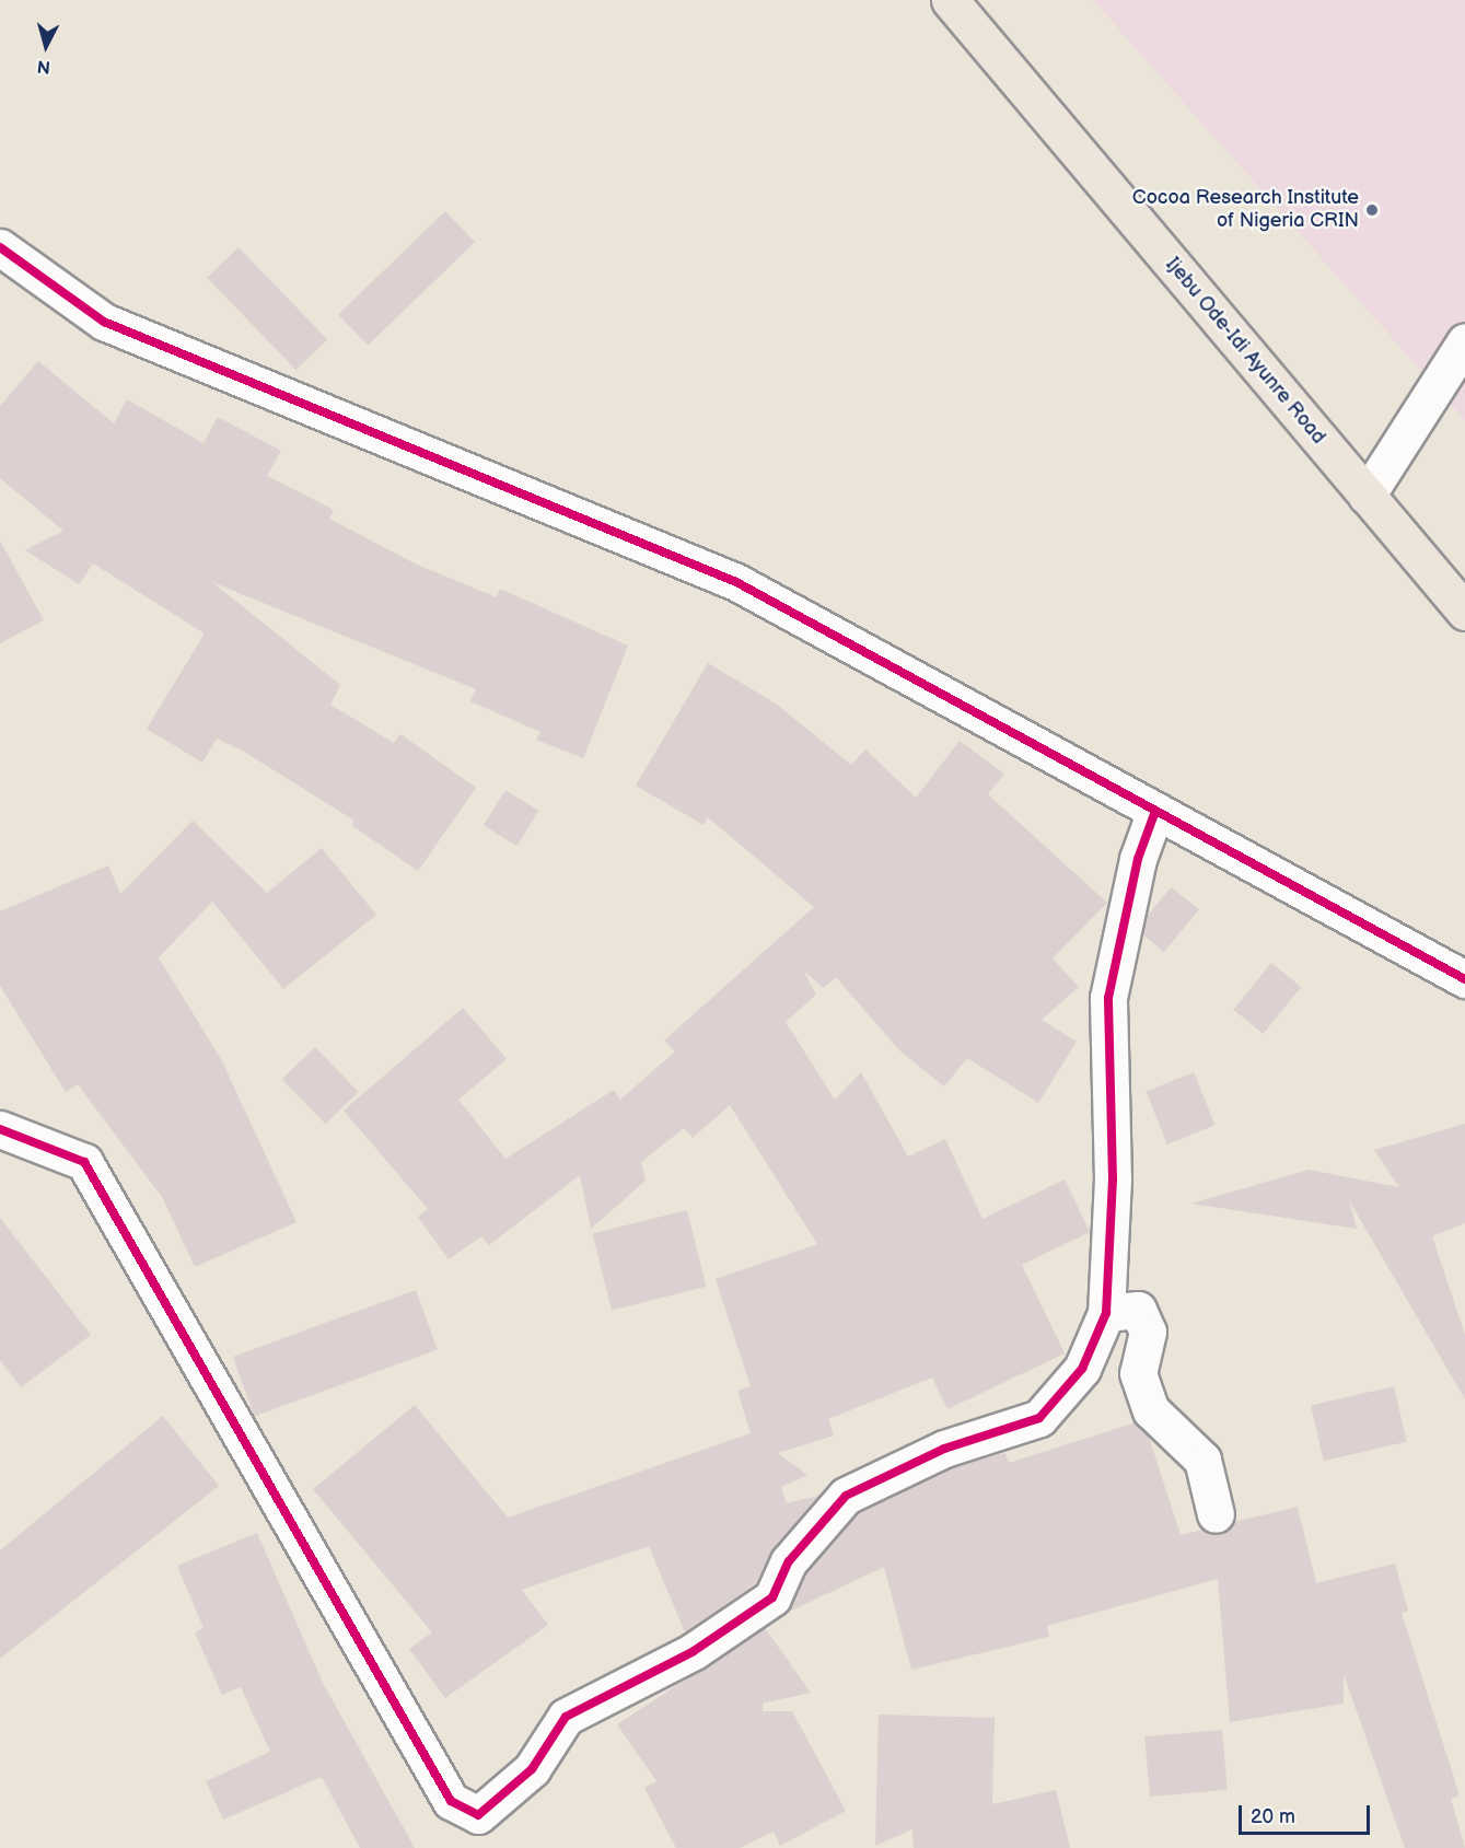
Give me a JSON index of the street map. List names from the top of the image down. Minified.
{"streets":{"main road":["Ijebu Ode-Idi Ayunre Road"]},"places":["Cocoa Research Institute of Nigeria CRIN"],"scale_bar":"20 m","north":"bottom"}
